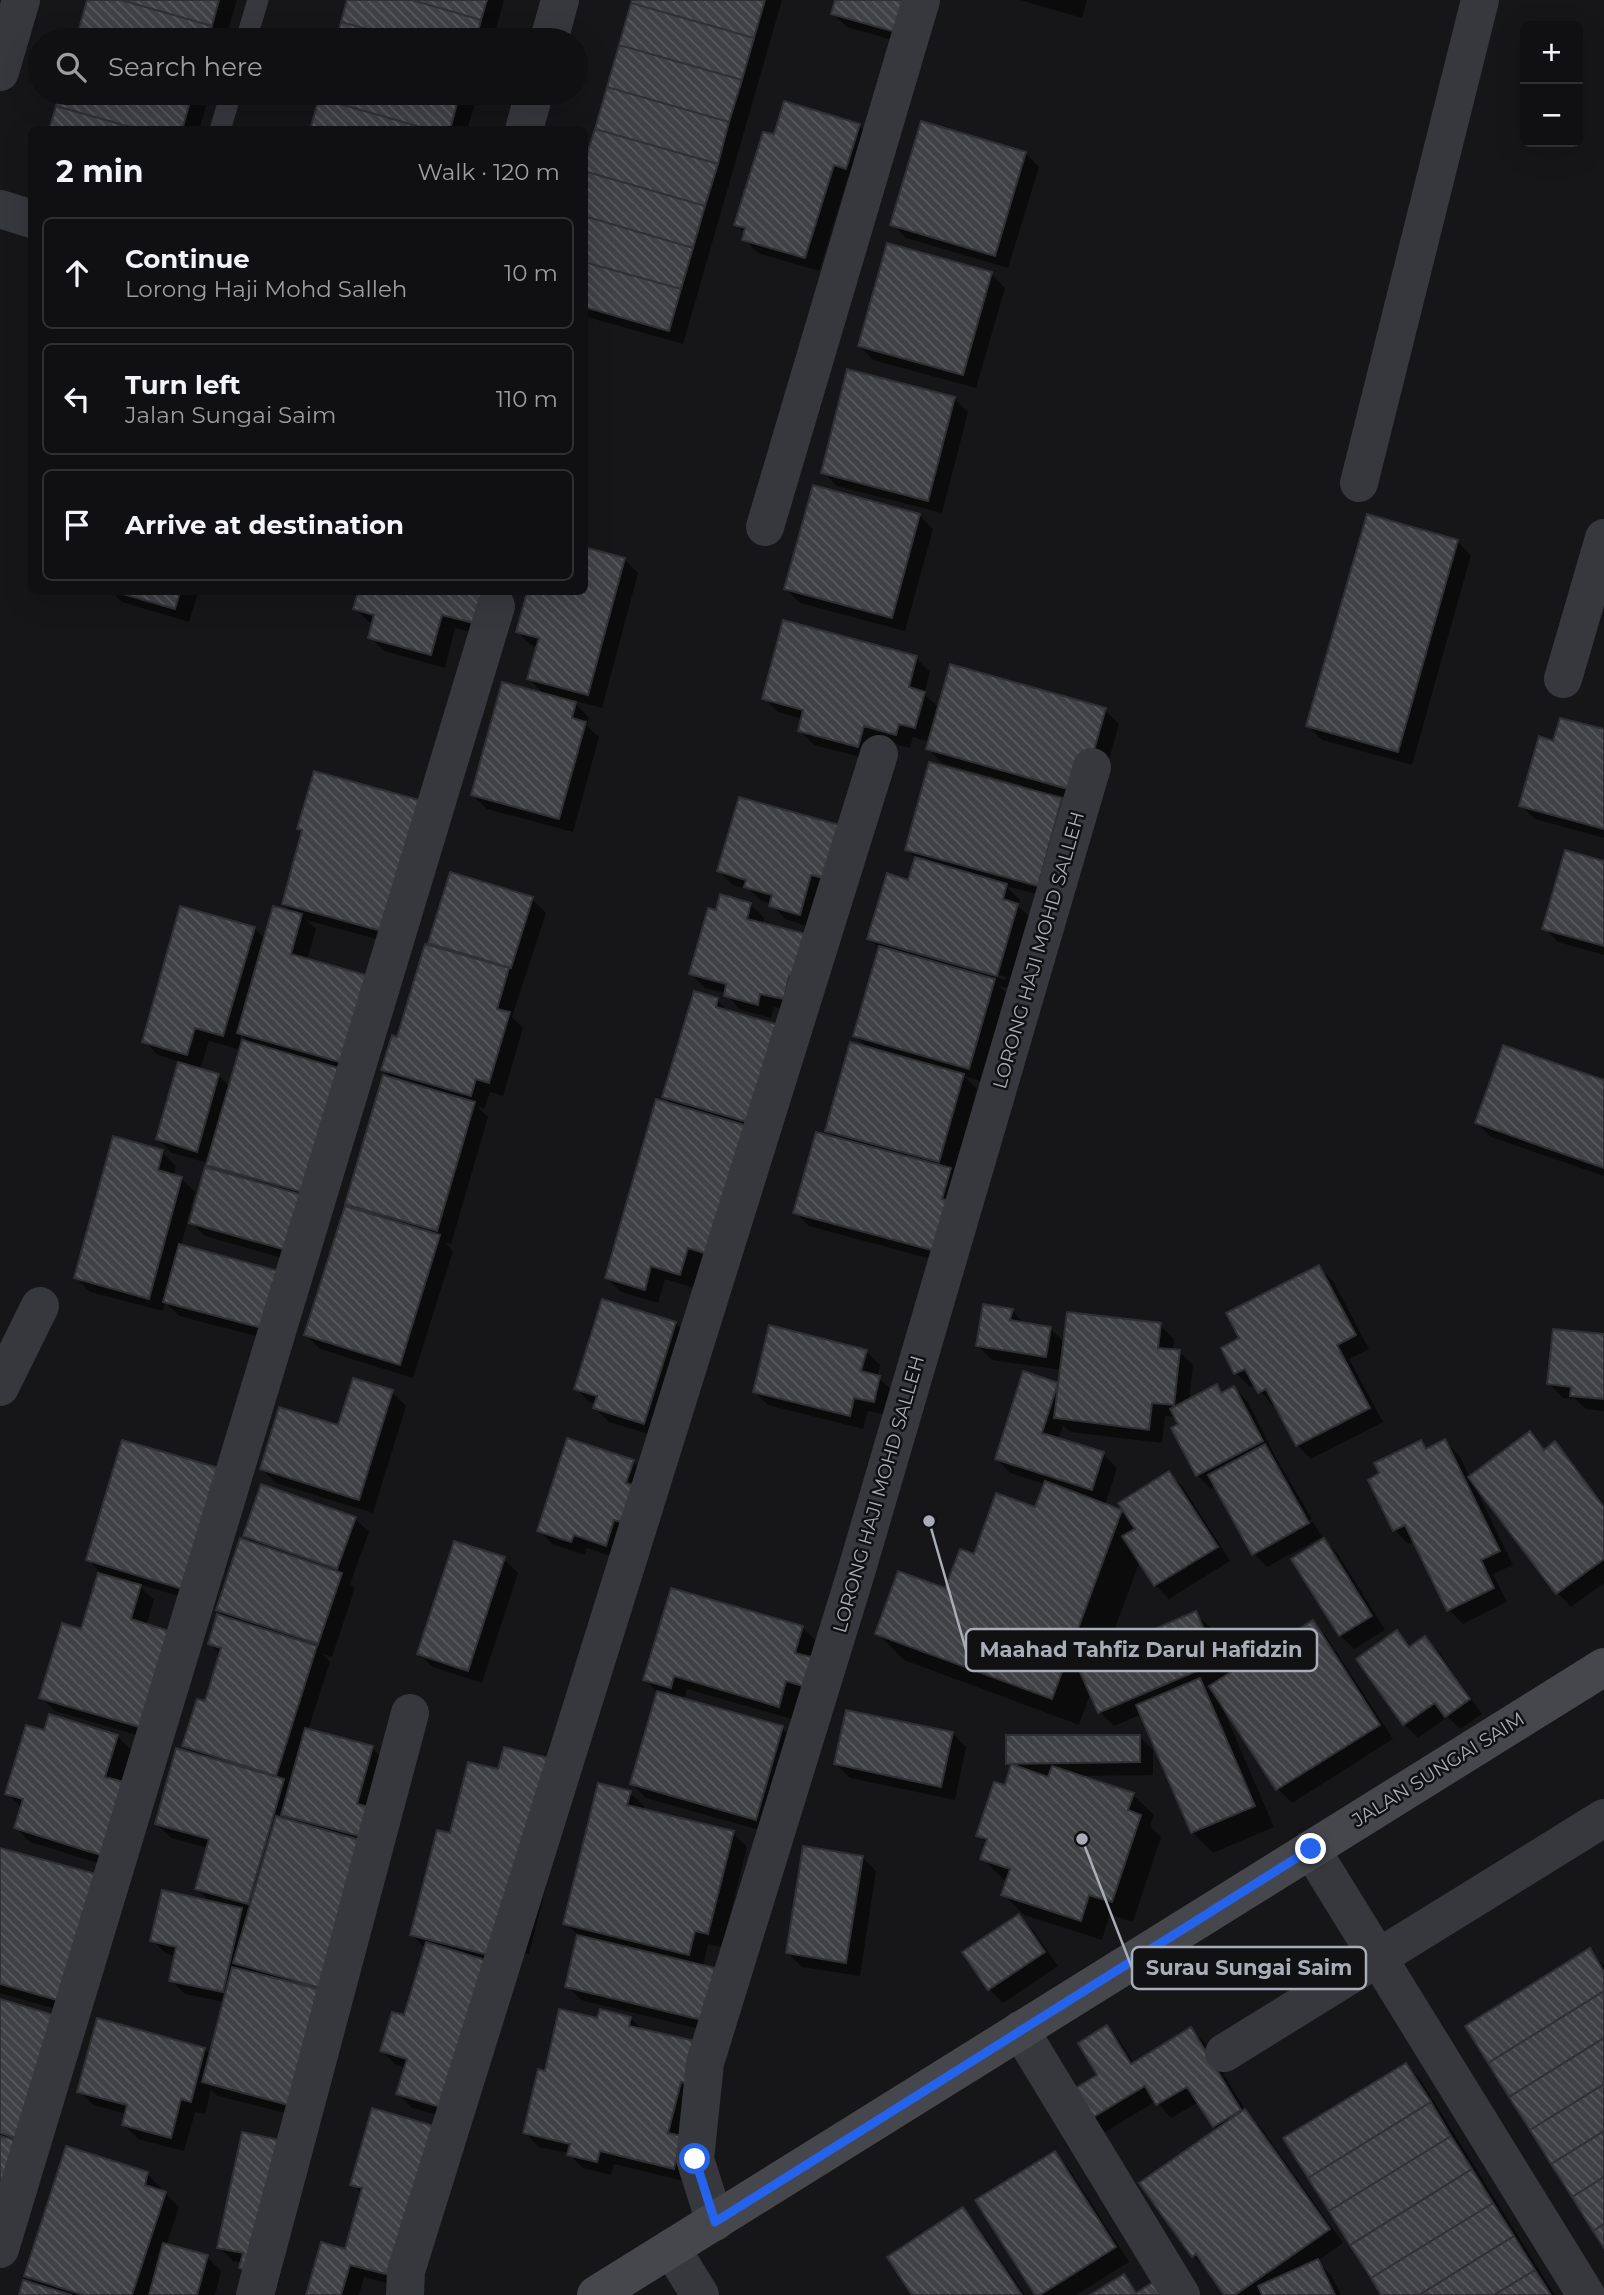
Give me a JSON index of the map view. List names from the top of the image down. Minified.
{"streets":{"street":["LORONG HAJI MOHD SALLEH","JALAN SUNGAI SAIM"]},"crossings":[["LORONG HAJI MOHD SALLEH","JALAN SUNGAI SAIM"]],"places":["Maahad Tahfiz Darul Hafidzin","Surau Sungai Saim"],"page":{"map_buttons":["+","−"],"search":"Search here","heading":["2 min","Walk · 120 m"],"list":[["Continue","Lorong Haji Mohd Salleh","10 m"],["Turn left","Jalan Sungai Saim","110 m"],"Arrive at destination"]}}
